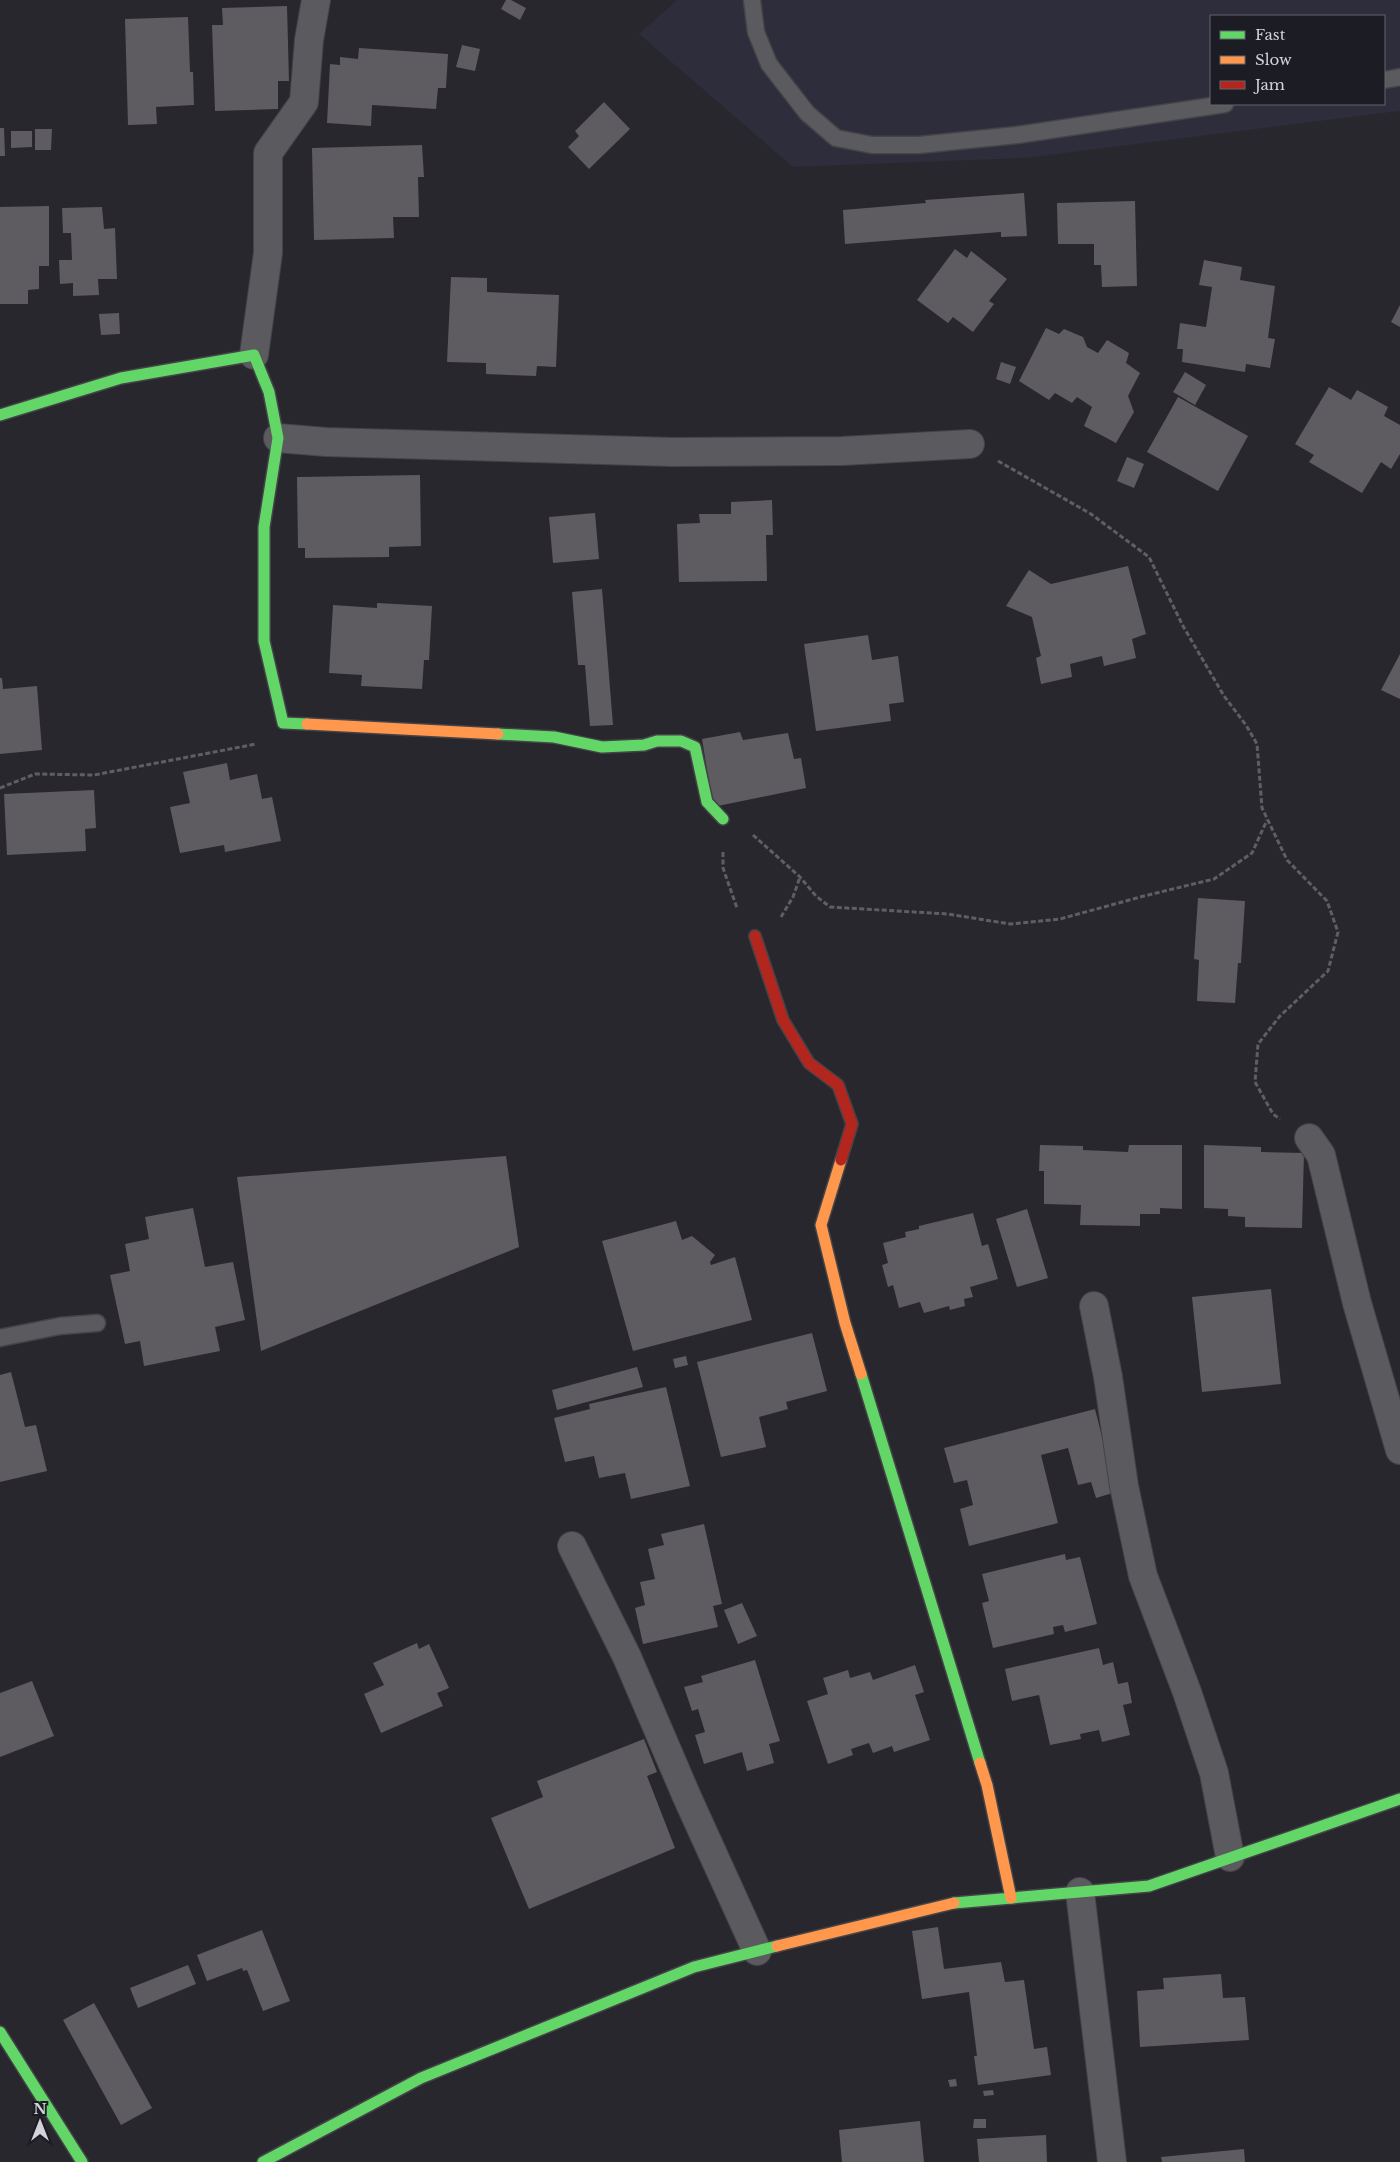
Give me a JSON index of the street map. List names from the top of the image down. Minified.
{"legend":["Fast","Slow","Jam"],"north":"top"}
